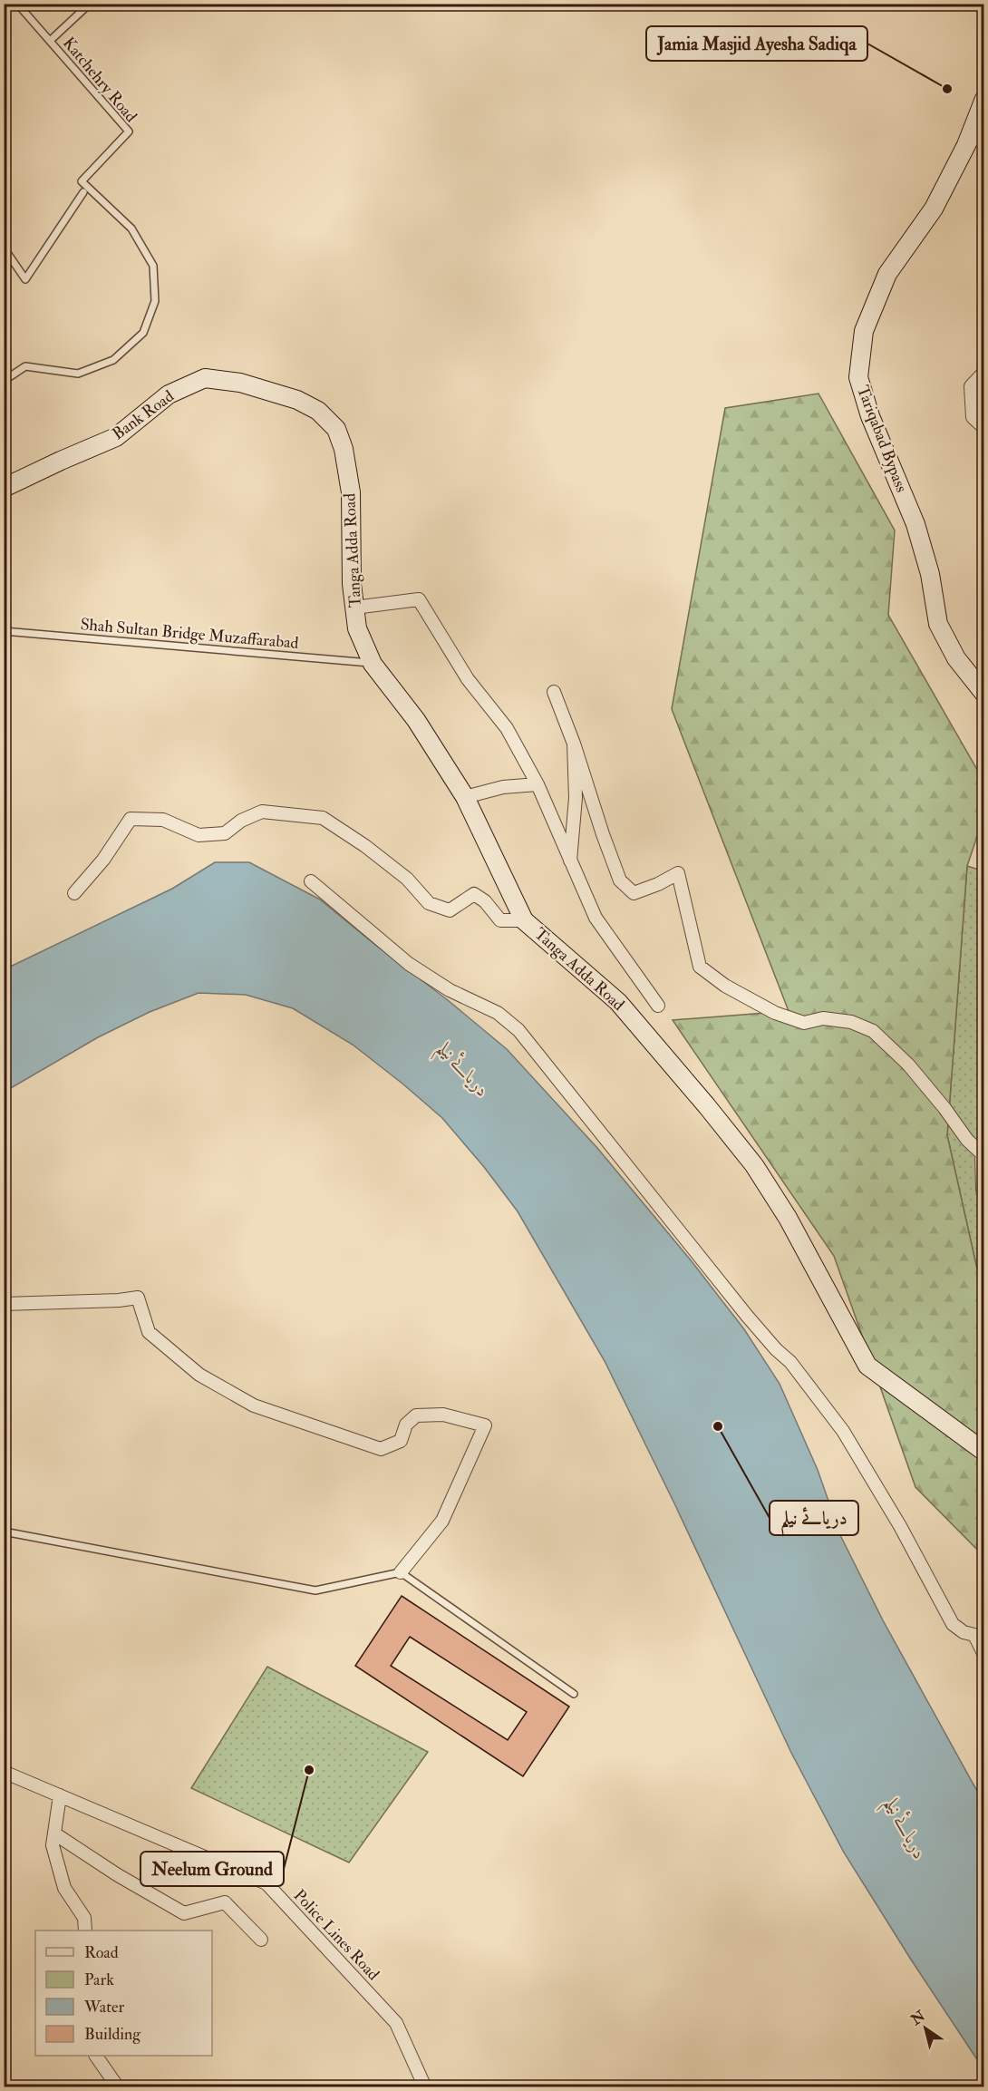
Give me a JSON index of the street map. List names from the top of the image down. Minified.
{"streets":{"main road":["Bank Road","Tariqabad Bypass","Tanga Adda Road"],"street":["Police Lines Road"],"lane":["Katchehry Road","Shah Sultan Bridge Muzaffarabad"]},"crossings":[["Bank Road","Tanga Adda Road"],["Tanga Adda Road","Shah Sultan Bridge Muzaffarabad"]],"water":["دریائے نیلم"],"places":["Jamia Masjid Ayesha Sadiqa","دریائے نیلم","Neelum Ground"],"legend":["Road","Park","Water","Building"],"north":"top left"}
